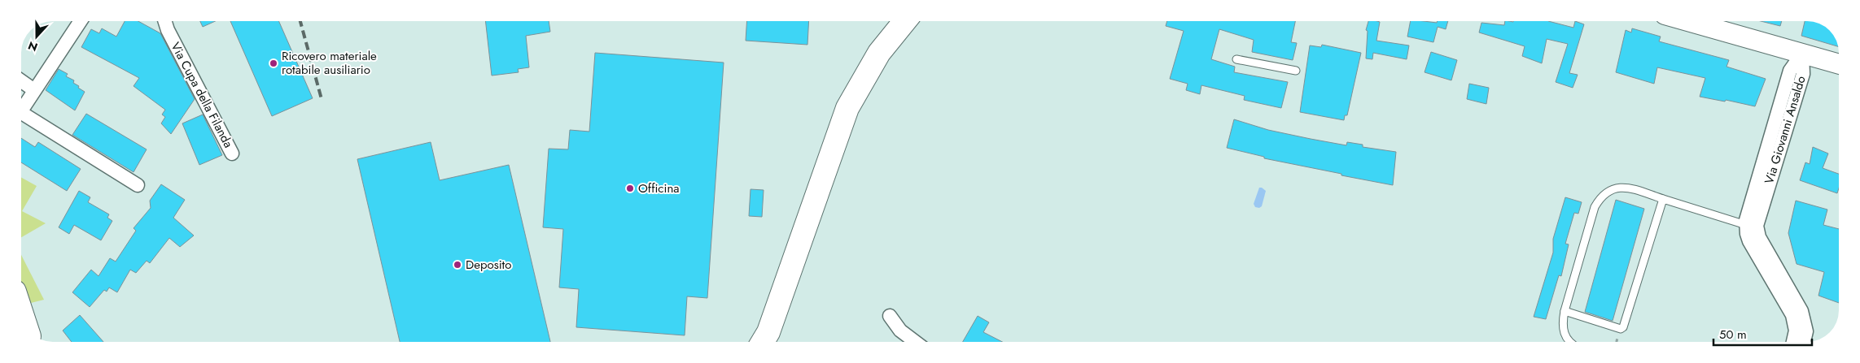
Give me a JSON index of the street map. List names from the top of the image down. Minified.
{"streets":{"street":["Via Cupa della Filanda","Via Giovanni Ansaldo"]},"places":["Ricovero materiale rotabile ausiliario","Officina","Deposito"],"scale_bar":"50 m","north":"bottom"}
